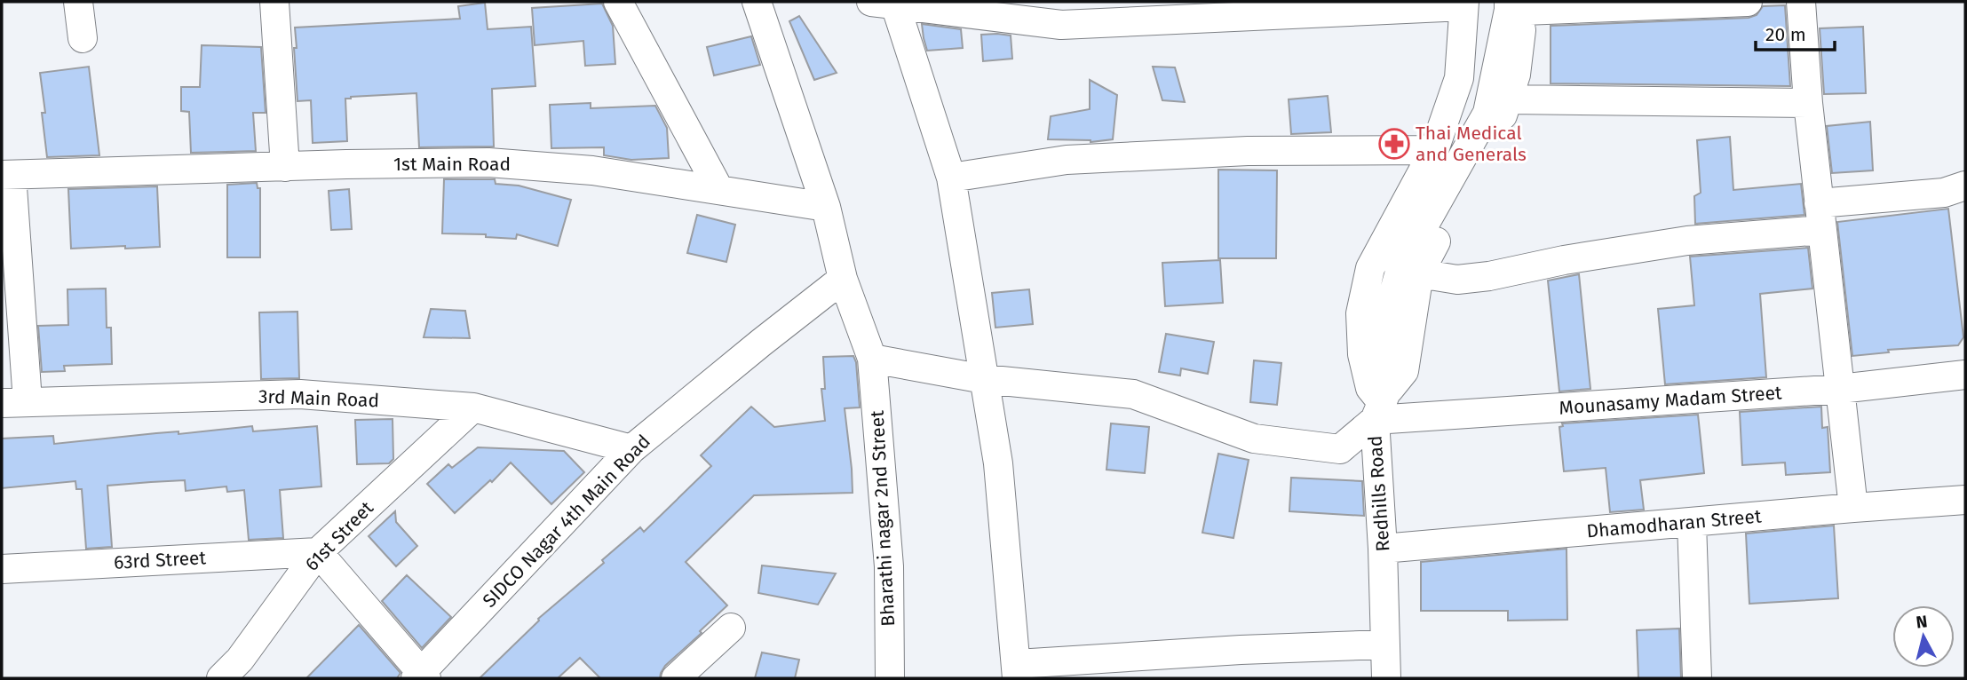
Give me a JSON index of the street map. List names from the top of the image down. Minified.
{"streets":{"street":["1st Main Road","3rd Main Road","Mounasamy Madam Street","Redhills Road","Bharathi nagar 2nd Street","SIDCO Nagar 4th Main Road","Dhamodharan Street","61st Street","63rd Street"]},"crossings":[["3rd Main Road","SIDCO Nagar 4th Main Road"],["3rd Main Road","61st Street"],["Mounasamy Madam Street","Redhills Road"],["Redhills Road","Dhamodharan Street"],["Bharathi nagar 2nd Street","SIDCO Nagar 4th Main Road"],["61st Street","63rd Street"]],"places":{"pharmacy":["Thai Medical and Generals"]},"scale_bar":"20 m","north":"top"}
